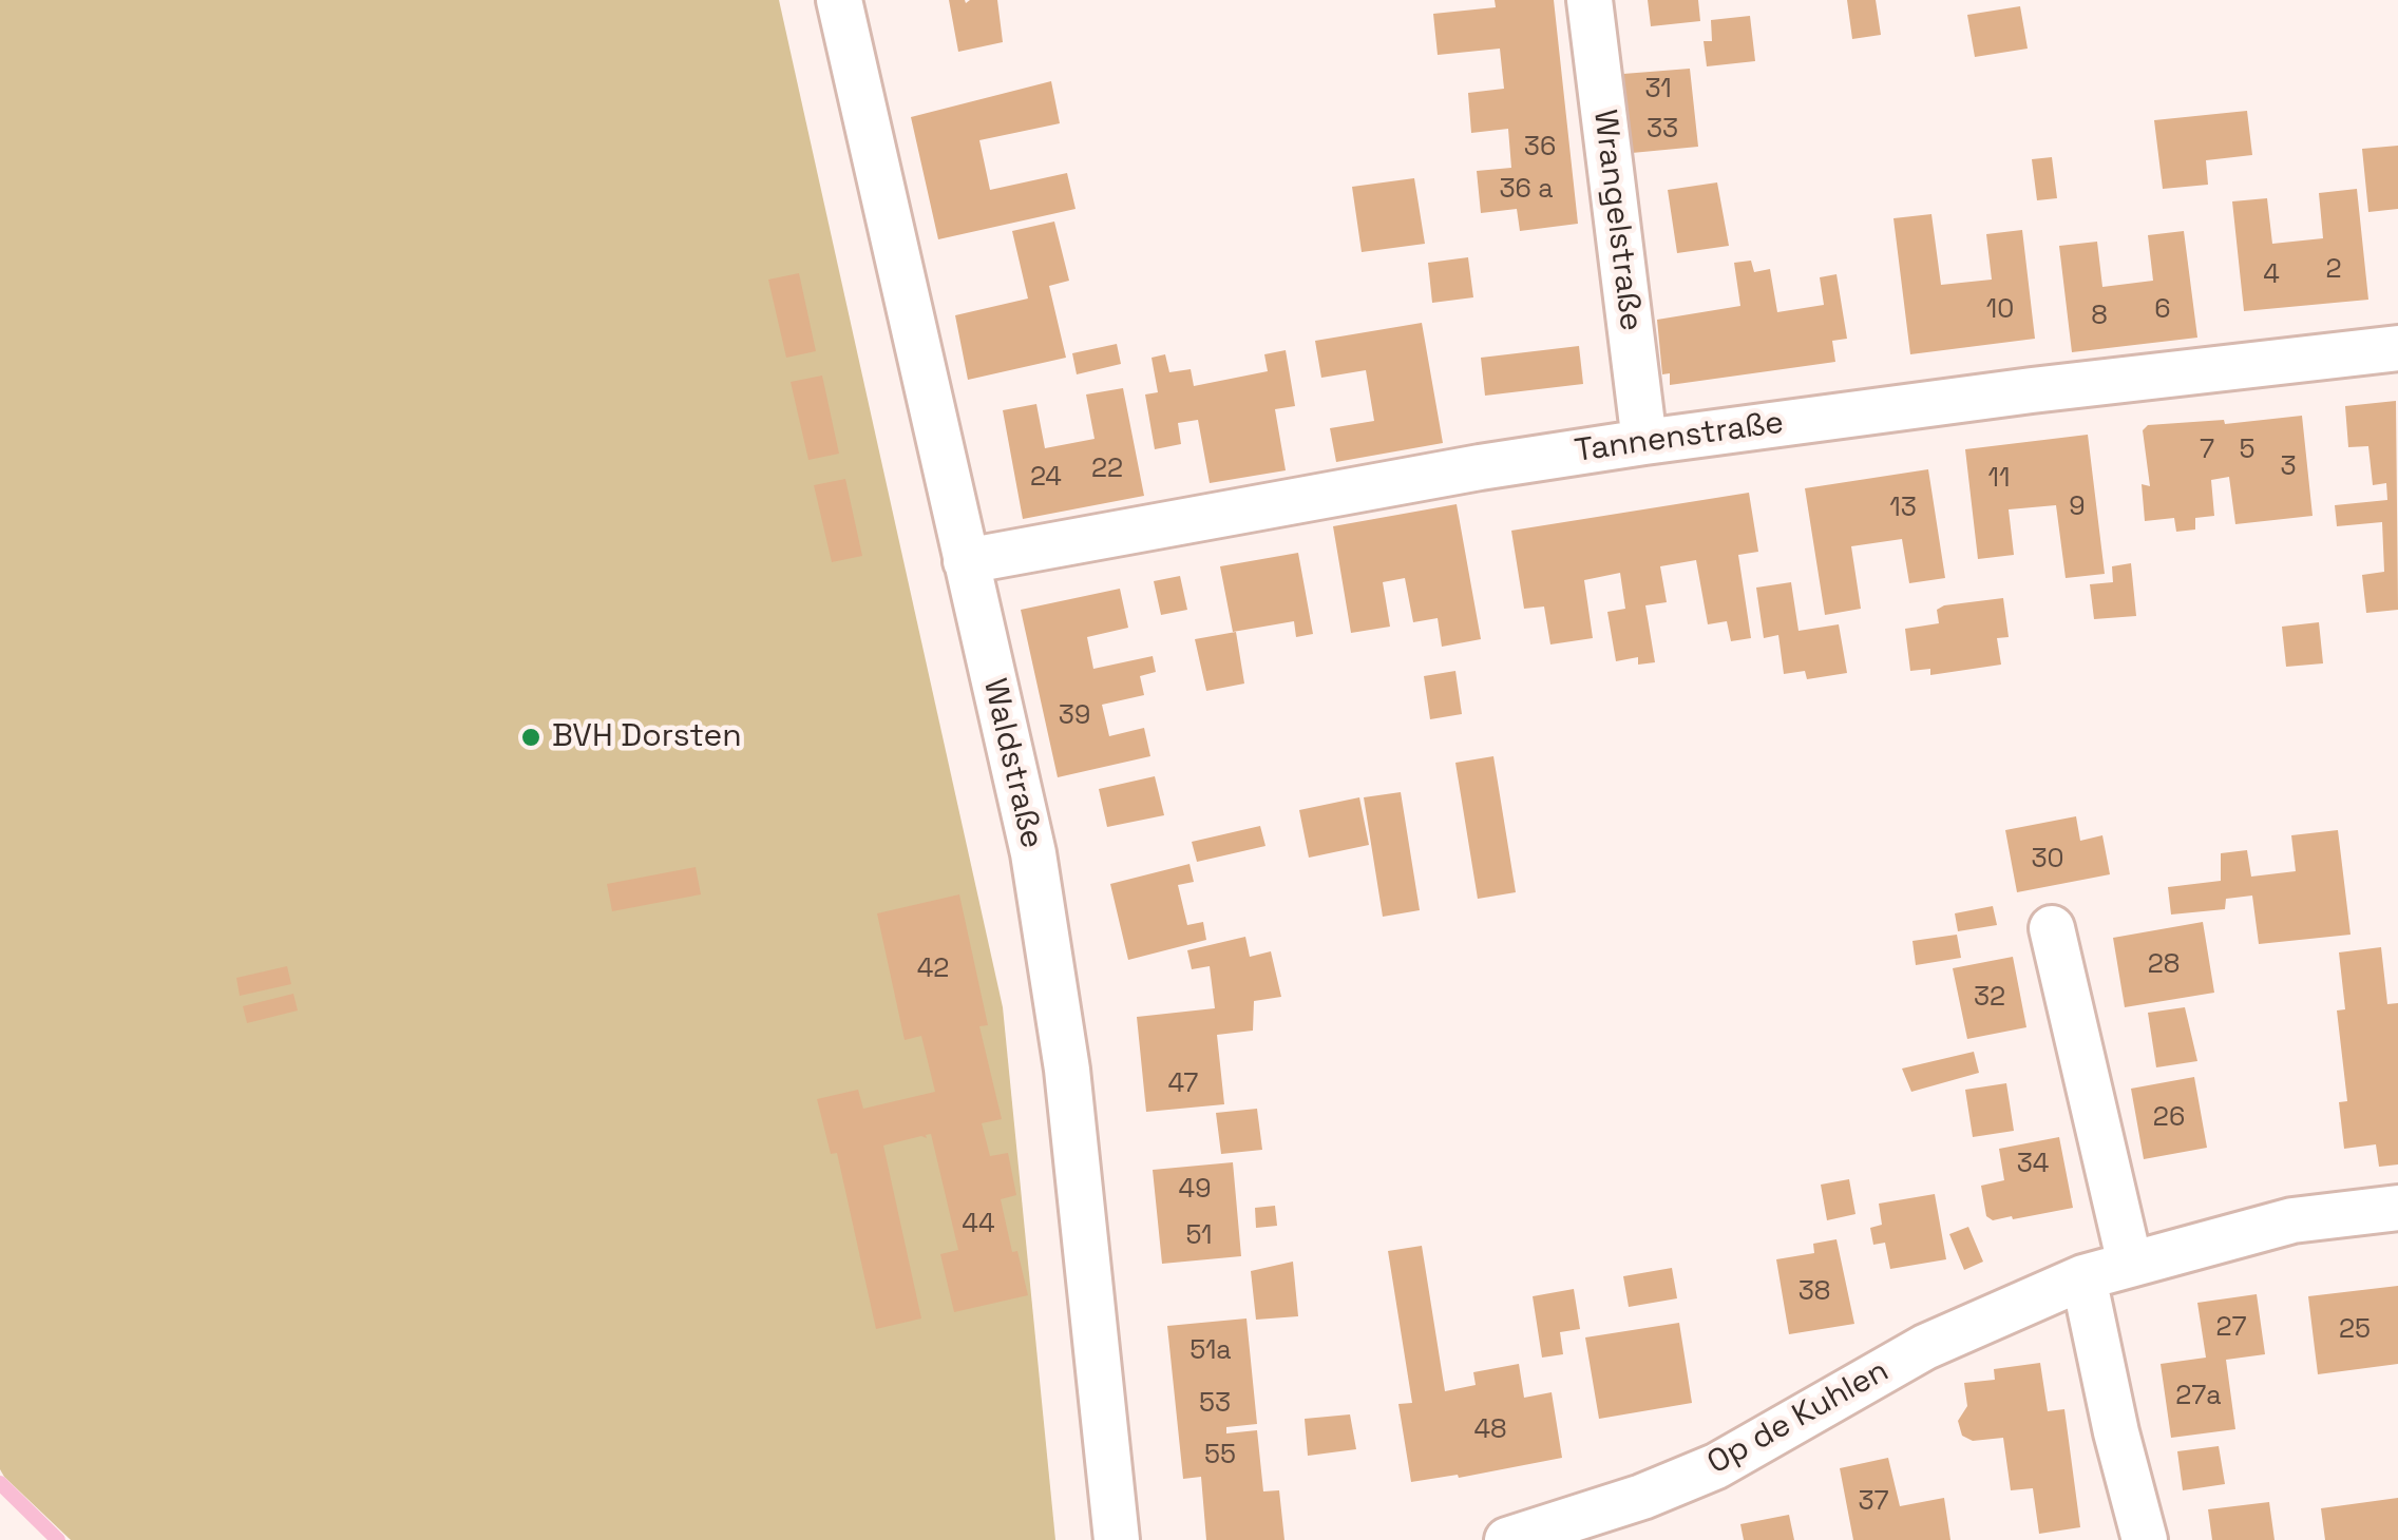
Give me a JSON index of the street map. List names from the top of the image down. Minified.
{"streets":{"street":["Wrangelstraße","Tannenstraße","Waldstraße","Op de Kuhlen"]},"crossings":[["Wrangelstraße","Tannenstraße"],["Tannenstraße","Waldstraße"]],"places":["BVH Dorsten"],"house_numbers":["31","33","36","36 a","2","4","10","6","8","7","5","3","22","24","11","9","13","39","30","28","42","32","47","26","34","49","44","51","38","27","25","51a","27a","53","48","55","37"]}
